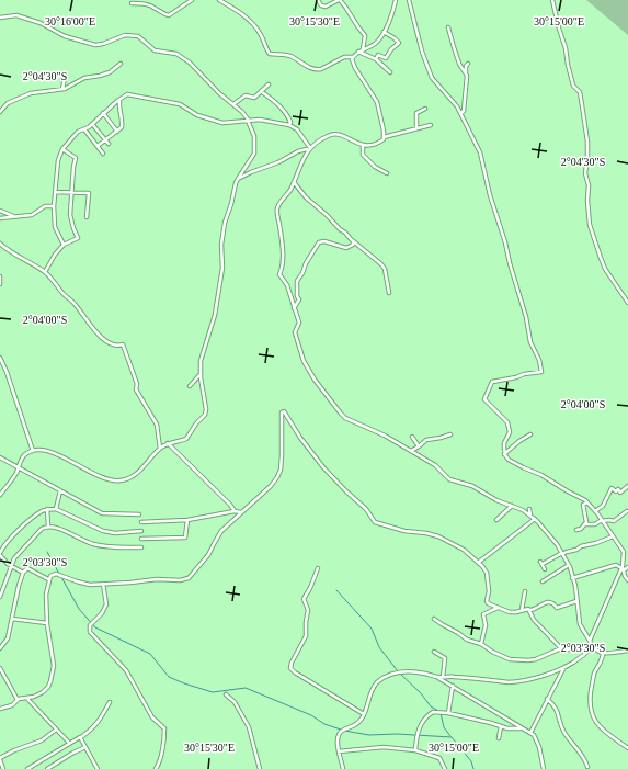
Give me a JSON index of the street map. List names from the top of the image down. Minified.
{"coordinates":["30°16'00\"E","30°15'30\"E","30°15'00\"E","2°04'30\"S","2°04'00\"S","2°03'30\"S"]}
